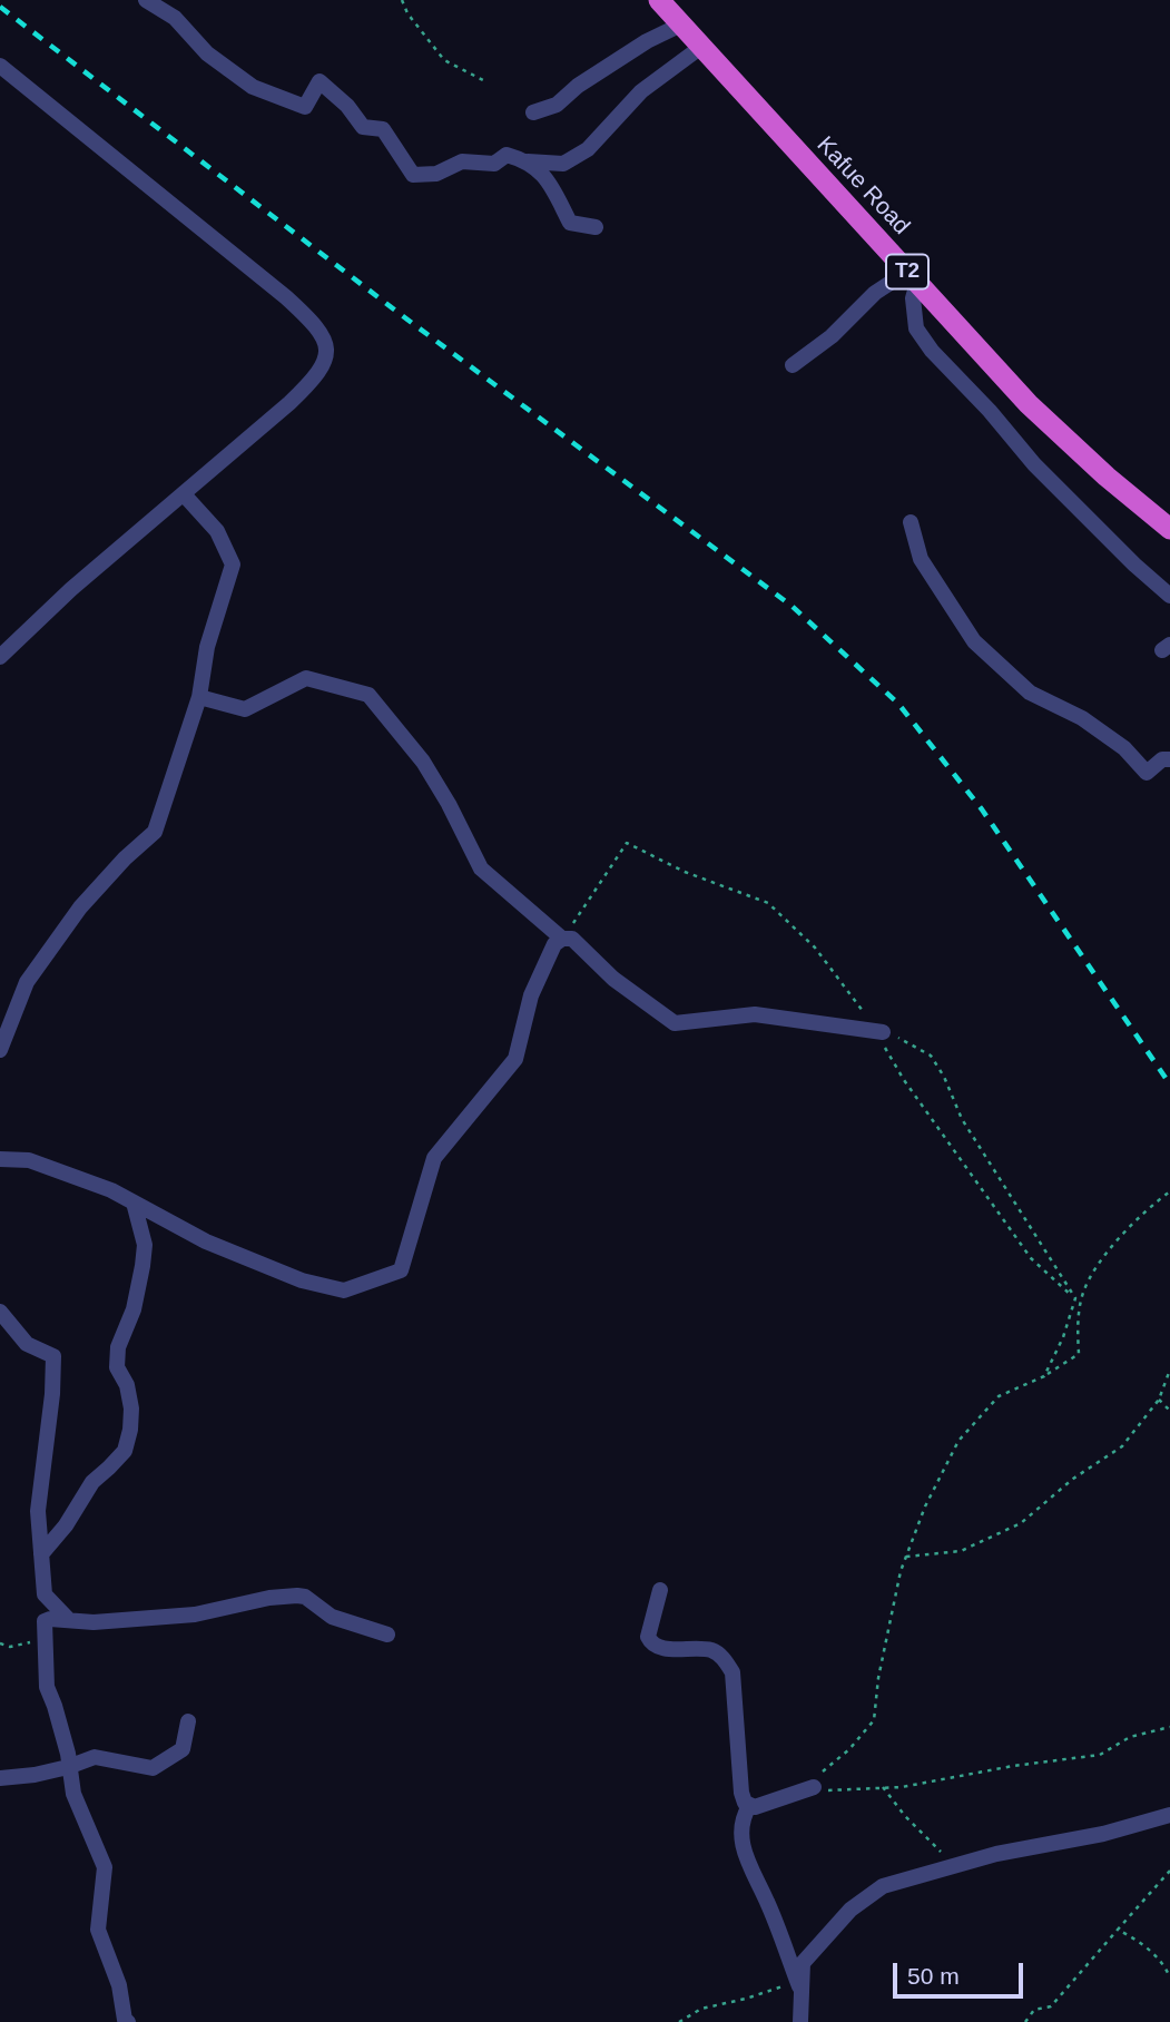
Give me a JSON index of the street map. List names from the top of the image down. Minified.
{"streets":{"highway":["Kafue Road","T2"]},"scale_bar":"50 m"}
